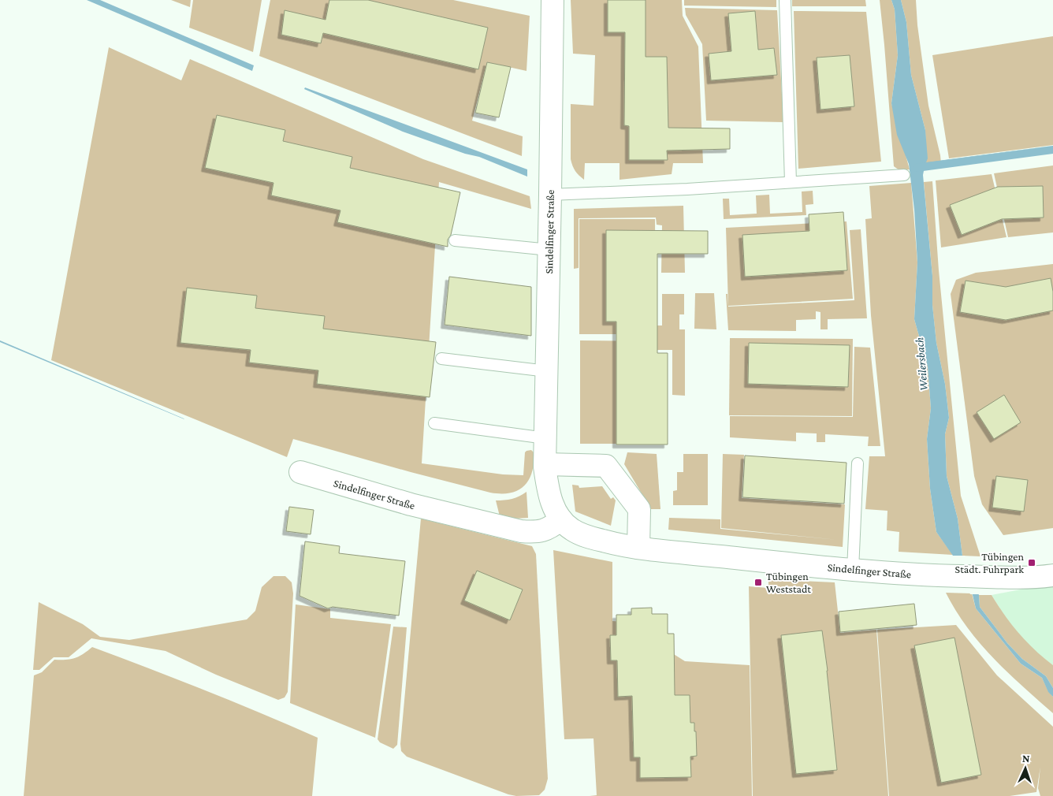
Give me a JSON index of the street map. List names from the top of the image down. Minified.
{"streets":{"street":["Sindelfinger Straße"]},"water":["Weilersbach"],"places":{"transit":["Tübingen Städt. Fuhrpark","Tübingen Weststadt"]},"north":"top"}
